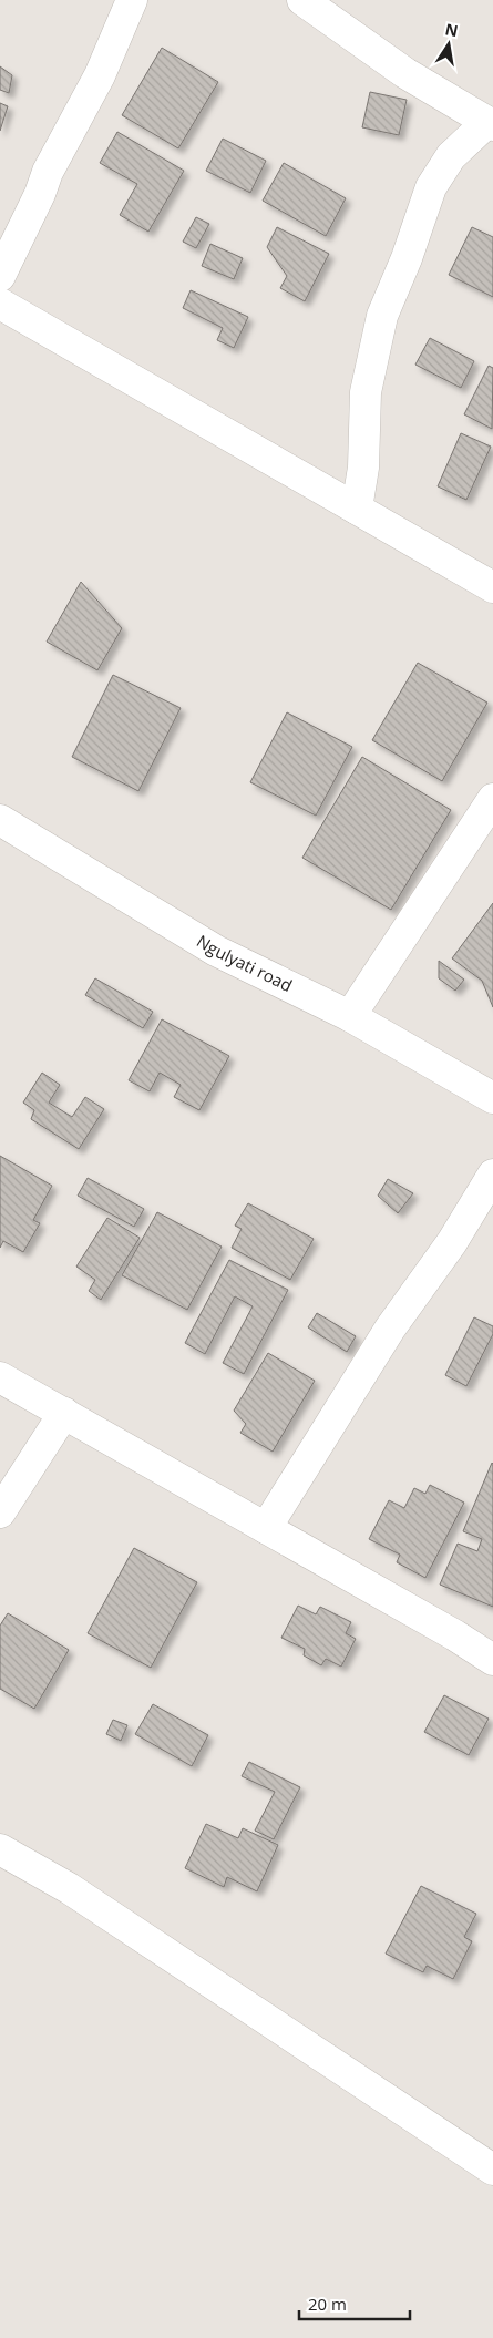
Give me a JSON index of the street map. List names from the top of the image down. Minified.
{"streets":{"street":["Ngulyati road"]},"scale_bar":"20 m","north":"top"}
